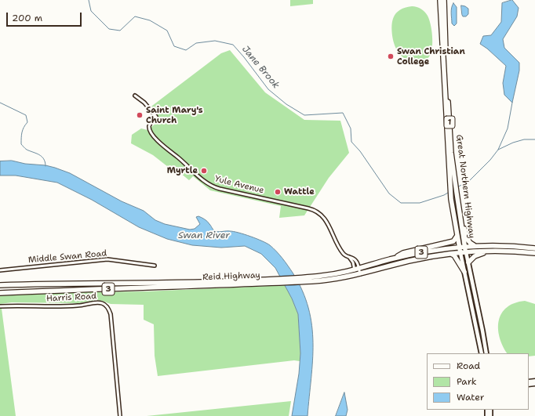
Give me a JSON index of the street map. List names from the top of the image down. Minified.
{"streets":{"highway":["1","Great Northern Highway","3","Reid Highway"],"street":["Yule Avenue","Middle Swan Road","Harris Road"]},"crossings":[["Yule Avenue","Reid Highway"],["Great Northern Highway","3"],["Great Northern Highway","Reid Highway"],["3","Reid Highway"]],"water":["Jane Brook","Swan River"],"places":["Swan Christian College","Saint Mary's Church","Myrtle","Wattle"],"legend":["Road","Park","Water"],"scale_bar":"200 m"}
